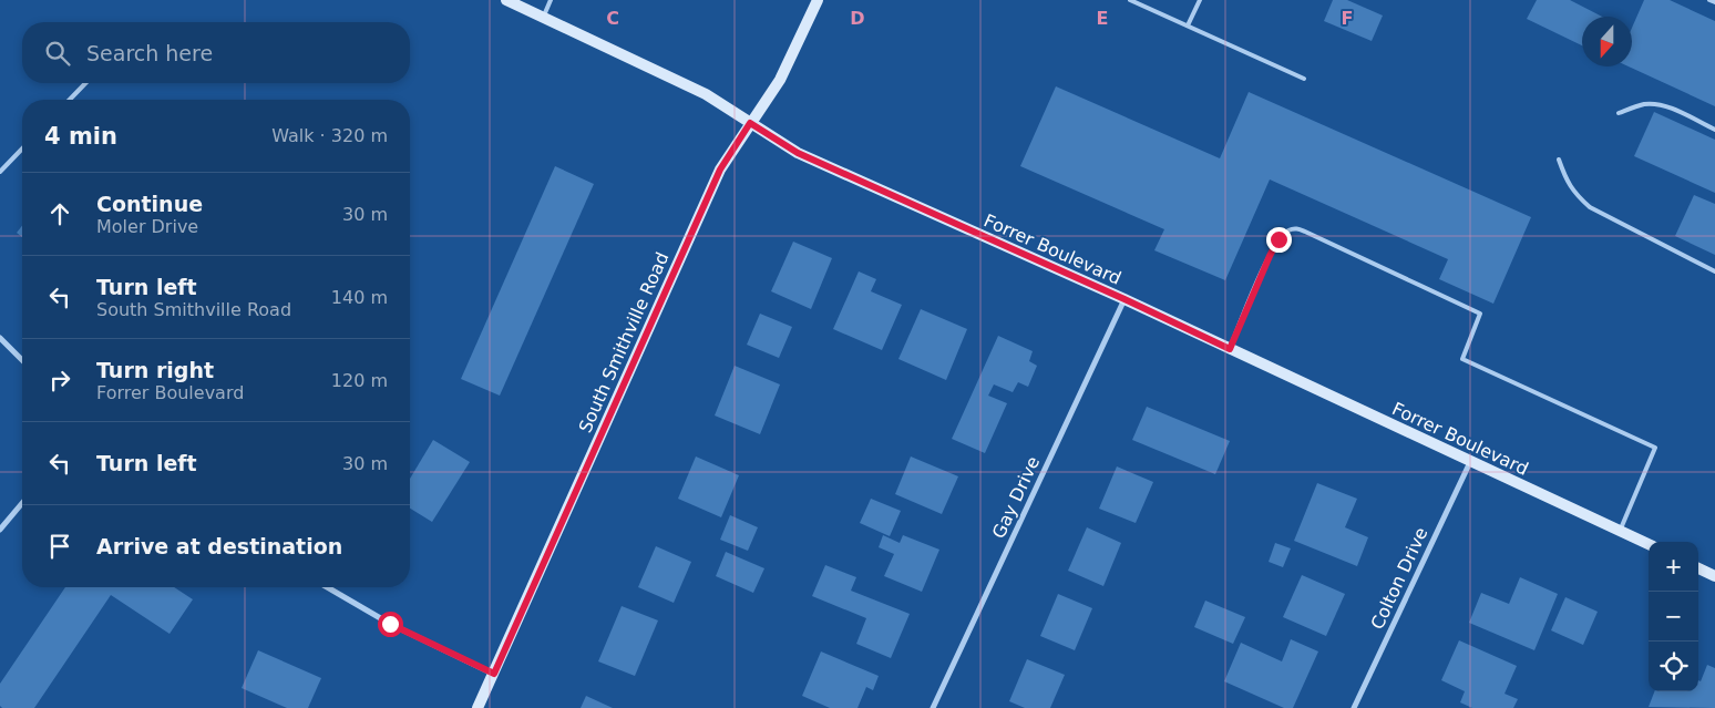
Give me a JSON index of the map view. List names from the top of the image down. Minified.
{"streets":{"street":["Forrer Boulevard","South Smithville Road","Gay Drive","Colton Drive"]},"crossings":[["Forrer Boulevard","South Smithville Road"],["Forrer Boulevard","Gay Drive"],["Forrer Boulevard","Colton Drive"]],"north":"bottom","page":{"search":"Search here","heading":["4 min","Walk · 320 m"],"list":[["Continue","Moler Drive","30 m"],["Turn left","South Smithville Road","140 m"],["Turn right","Forrer Boulevard","120 m"],["Turn left","30 m"],"Arrive at destination"],"map_buttons":["+","−"]},"grid":{"columns":["C","D","E","F"]}}
